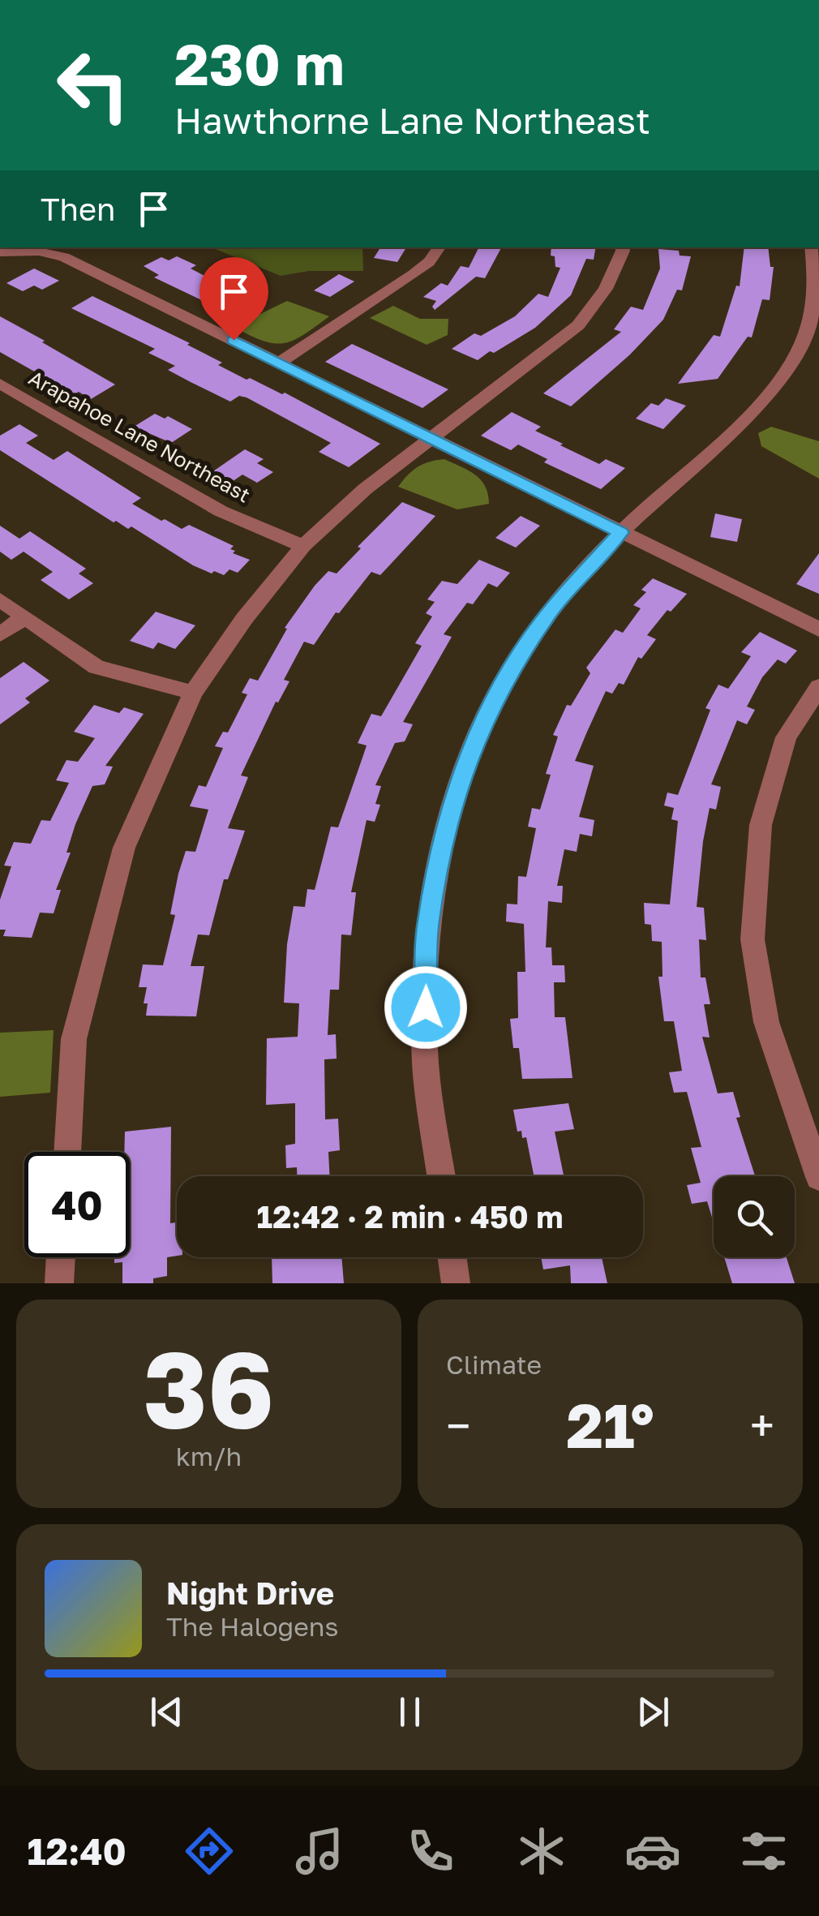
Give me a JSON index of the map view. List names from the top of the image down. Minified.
{"streets":{"street":["Arapahoe Lane Northeast"]},"page":{"turn":["230 m","Hawthorne Lane Northeast"],"then":"Then","limit":"40","trip":"12:42 · 2 min · 450 m","tile":[["36","km/h"],"Climate"],"heat":["−","21°","+"],"song":["Night Drive","The Halogens"],"tabs":"12:40"}}
